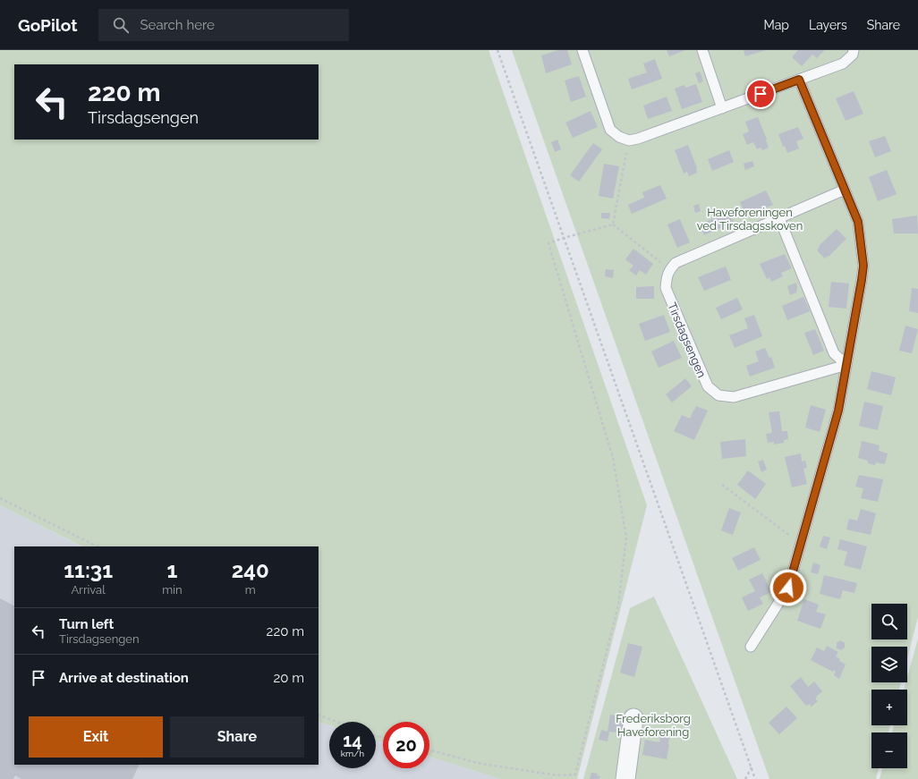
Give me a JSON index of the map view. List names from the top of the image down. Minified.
{"streets":{"lane":["Tirsdagsengen"]},"parks":["Haveforeningen ved Tirsdagsskoven","Frederiksborg Haveforening"],"page":{"header":"GoPilot","search":"Search here","nav":["Map","Layers","Share"],"turn":["220 m","Tirsdagsengen"],"eta":["11:31","Arrival","1","min","240","m"],"map_buttons":["+","−"],"list":[{"name":"Turn left","note":"Tirsdagsengen","value":"220 m"},{"name":"Arrive at destination","value":"20 m"}],"buttons":["Exit","Share"],"speed":"14 km/h","limit":"20"}}
